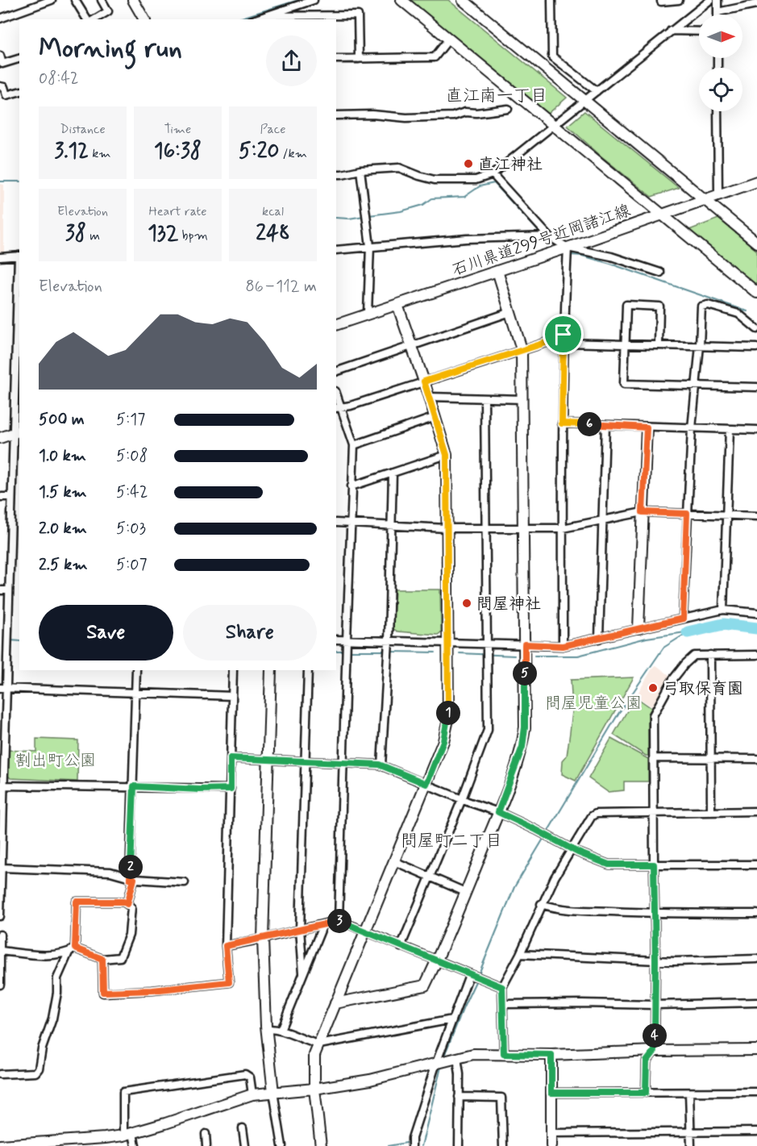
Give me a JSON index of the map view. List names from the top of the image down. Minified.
{"streets":{"street":["石川県道299号近岡諸江線"]},"districts":["直江南一丁目","問屋町二丁目"],"parks":["問屋児童公園","割出町公園"],"places":["直江神社","問屋神社","弓取保育園"],"north":"right","page":{"heading":["Morning run","08:42"],"stats":[["Distance","3.12 km"],["Time","16:38"],["Pace","5:20 /km"],["Elevation","38 m"],["Heart rate","132 bpm"],["kcal","248"]],"chart":["Elevation","86–112 m"],"list":[{"name":"500 m","note":"5:17"},{"name":"1.0 km","note":"5:08"},{"name":"1.5 km","note":"5:42"},{"name":"2.0 km","note":"5:03"},{"name":"2.5 km","note":"5:07"}],"pins":["6","5","1","2","3","4"],"buttons":["Save","Share"]}}
